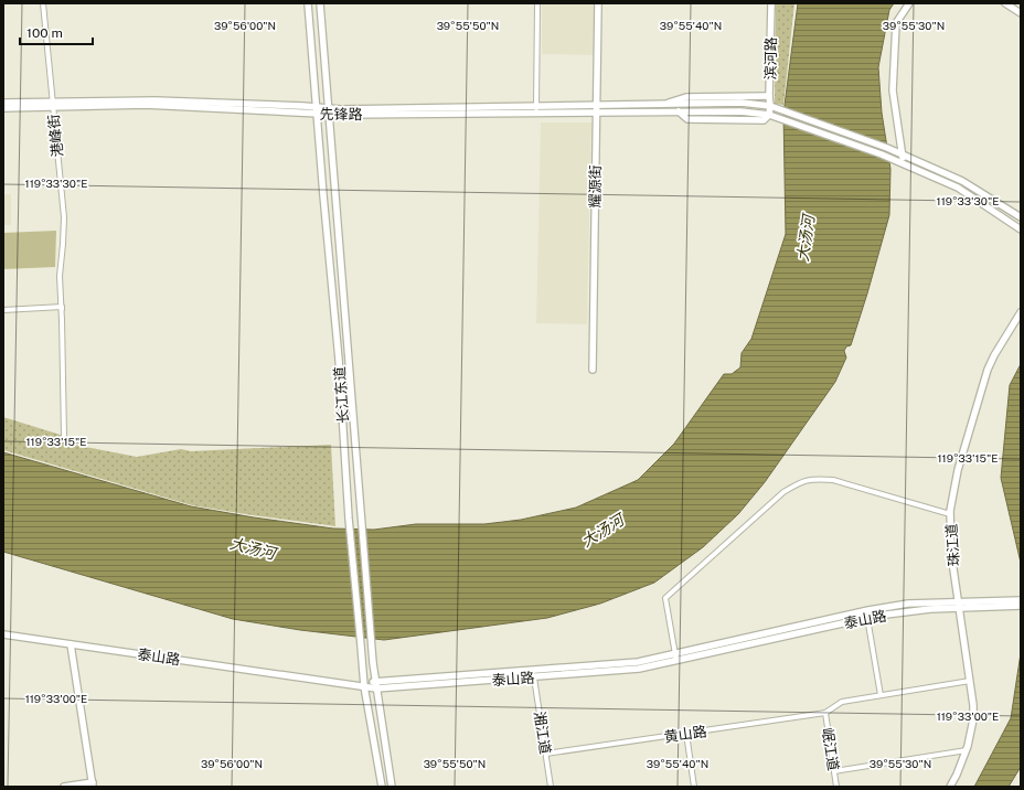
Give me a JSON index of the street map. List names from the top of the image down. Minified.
{"streets":{"street":["滨河路","先锋路","港峰街","耀源街","长江东道","珠江道","泰山路","湘江道","黄山路","岷江道"]},"crossings":[["滨河路","先锋路"],["先锋路","港峰街"],["先锋路","耀源街"],["先锋路","长江东道"],["长江东道","泰山路"],["珠江道","泰山路"],["泰山路","湘江道"],["湘江道","黄山路"],["黄山路","岷江道"]],"water":["大汤河"],"scale_bar":"100 m","coordinates":["39°56'00\"N","39°55'50\"N","39°55'40\"N","39°55'30\"N","119°33'30\"E","119°33'15\"E","119°33'00\"E"]}
